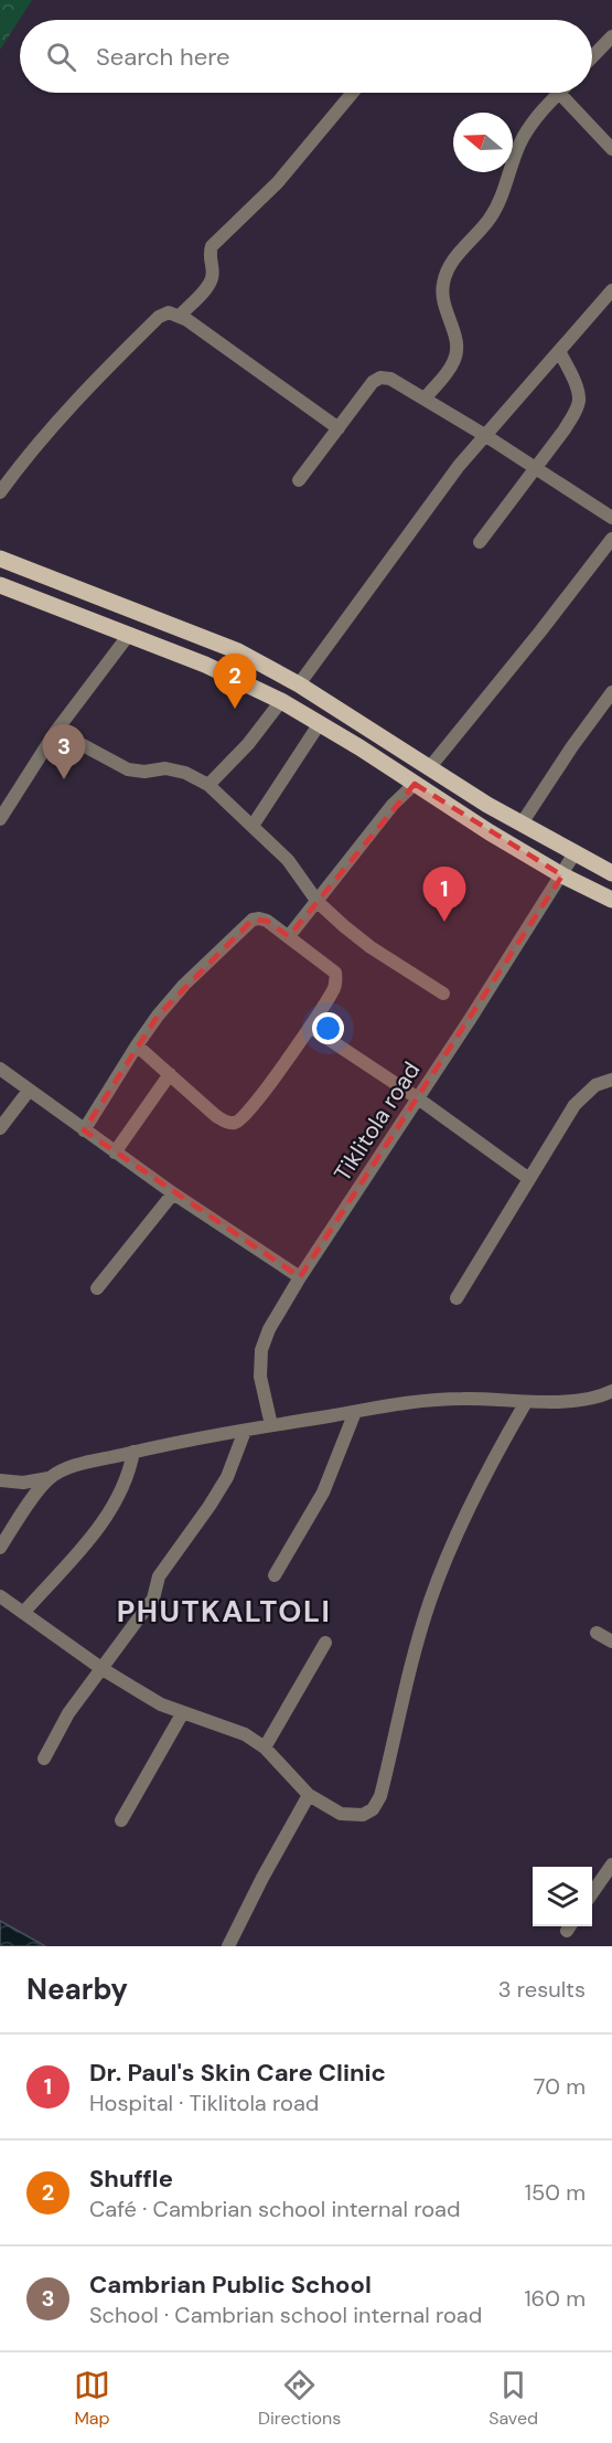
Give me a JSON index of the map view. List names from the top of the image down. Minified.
{"streets":{"street":["Tiklitola road"]},"districts":["PHUTKALTOLI"],"north":"left","page":{"search":"Search here","pins":["2","3","1"],"heading":["Nearby","3 results"],"list":[{"mark":"1","name":"Dr. Paul's Skin Care Clinic","note":"Hospital · Tiklitola road","value":"70 m"},{"mark":"2","name":"Shuffle","note":"Café · Cambrian school internal road","value":"150 m"},{"mark":"3","name":"Cambrian Public School","note":"School · Cambrian school internal road","value":"160 m"}],"nav":["Map","Directions","Saved"]}}
